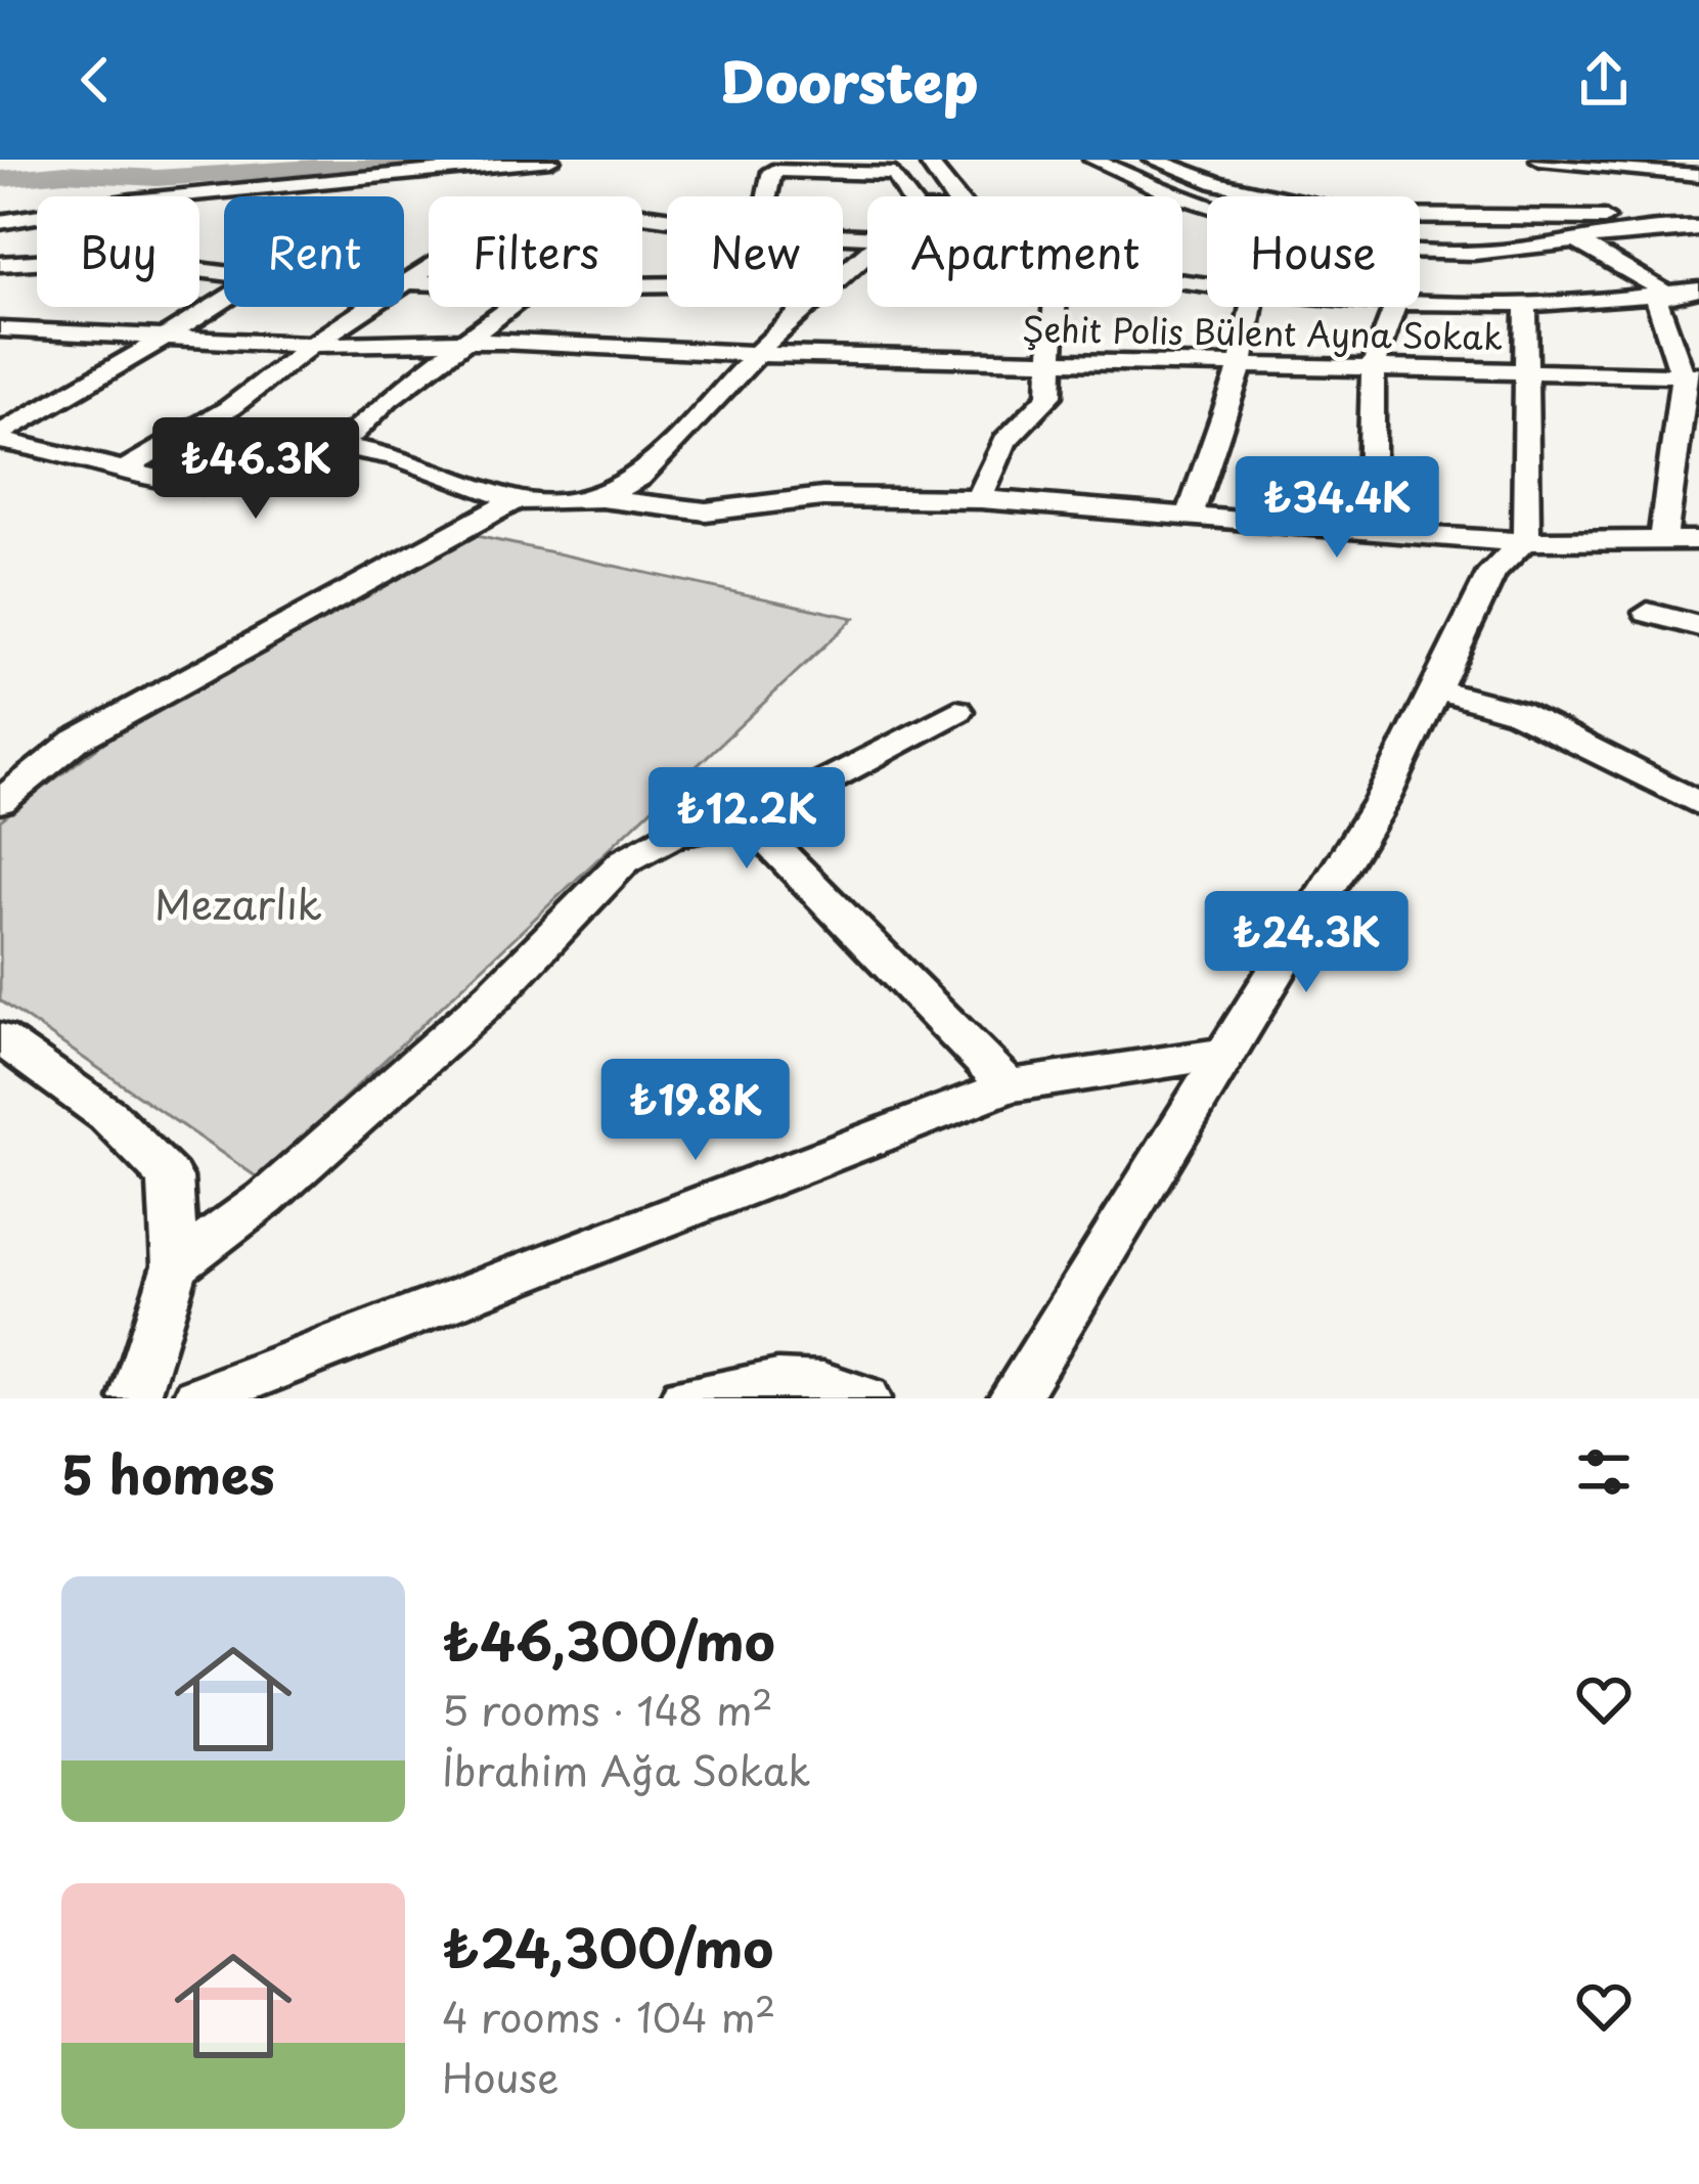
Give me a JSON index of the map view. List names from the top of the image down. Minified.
{"streets":{"street":["Şehit Polis Bülent Ayna Sokak"]},"parks":["Mezarlık"],"page":{"header":"Doorstep","chip":["Buy","Rent","Filters","New","Apartment","House"],"price":["₺46.3K","₺34.4K","₺12.2K","₺24.3K","₺19.8K"],"heading":"5 homes","list":[{"name":"₺46,300/mo","note":"5 rooms · 148 m² · İbrahim Ağa Sokak"},{"name":"₺24,300/mo","note":"4 rooms · 104 m² · House"}]}}
